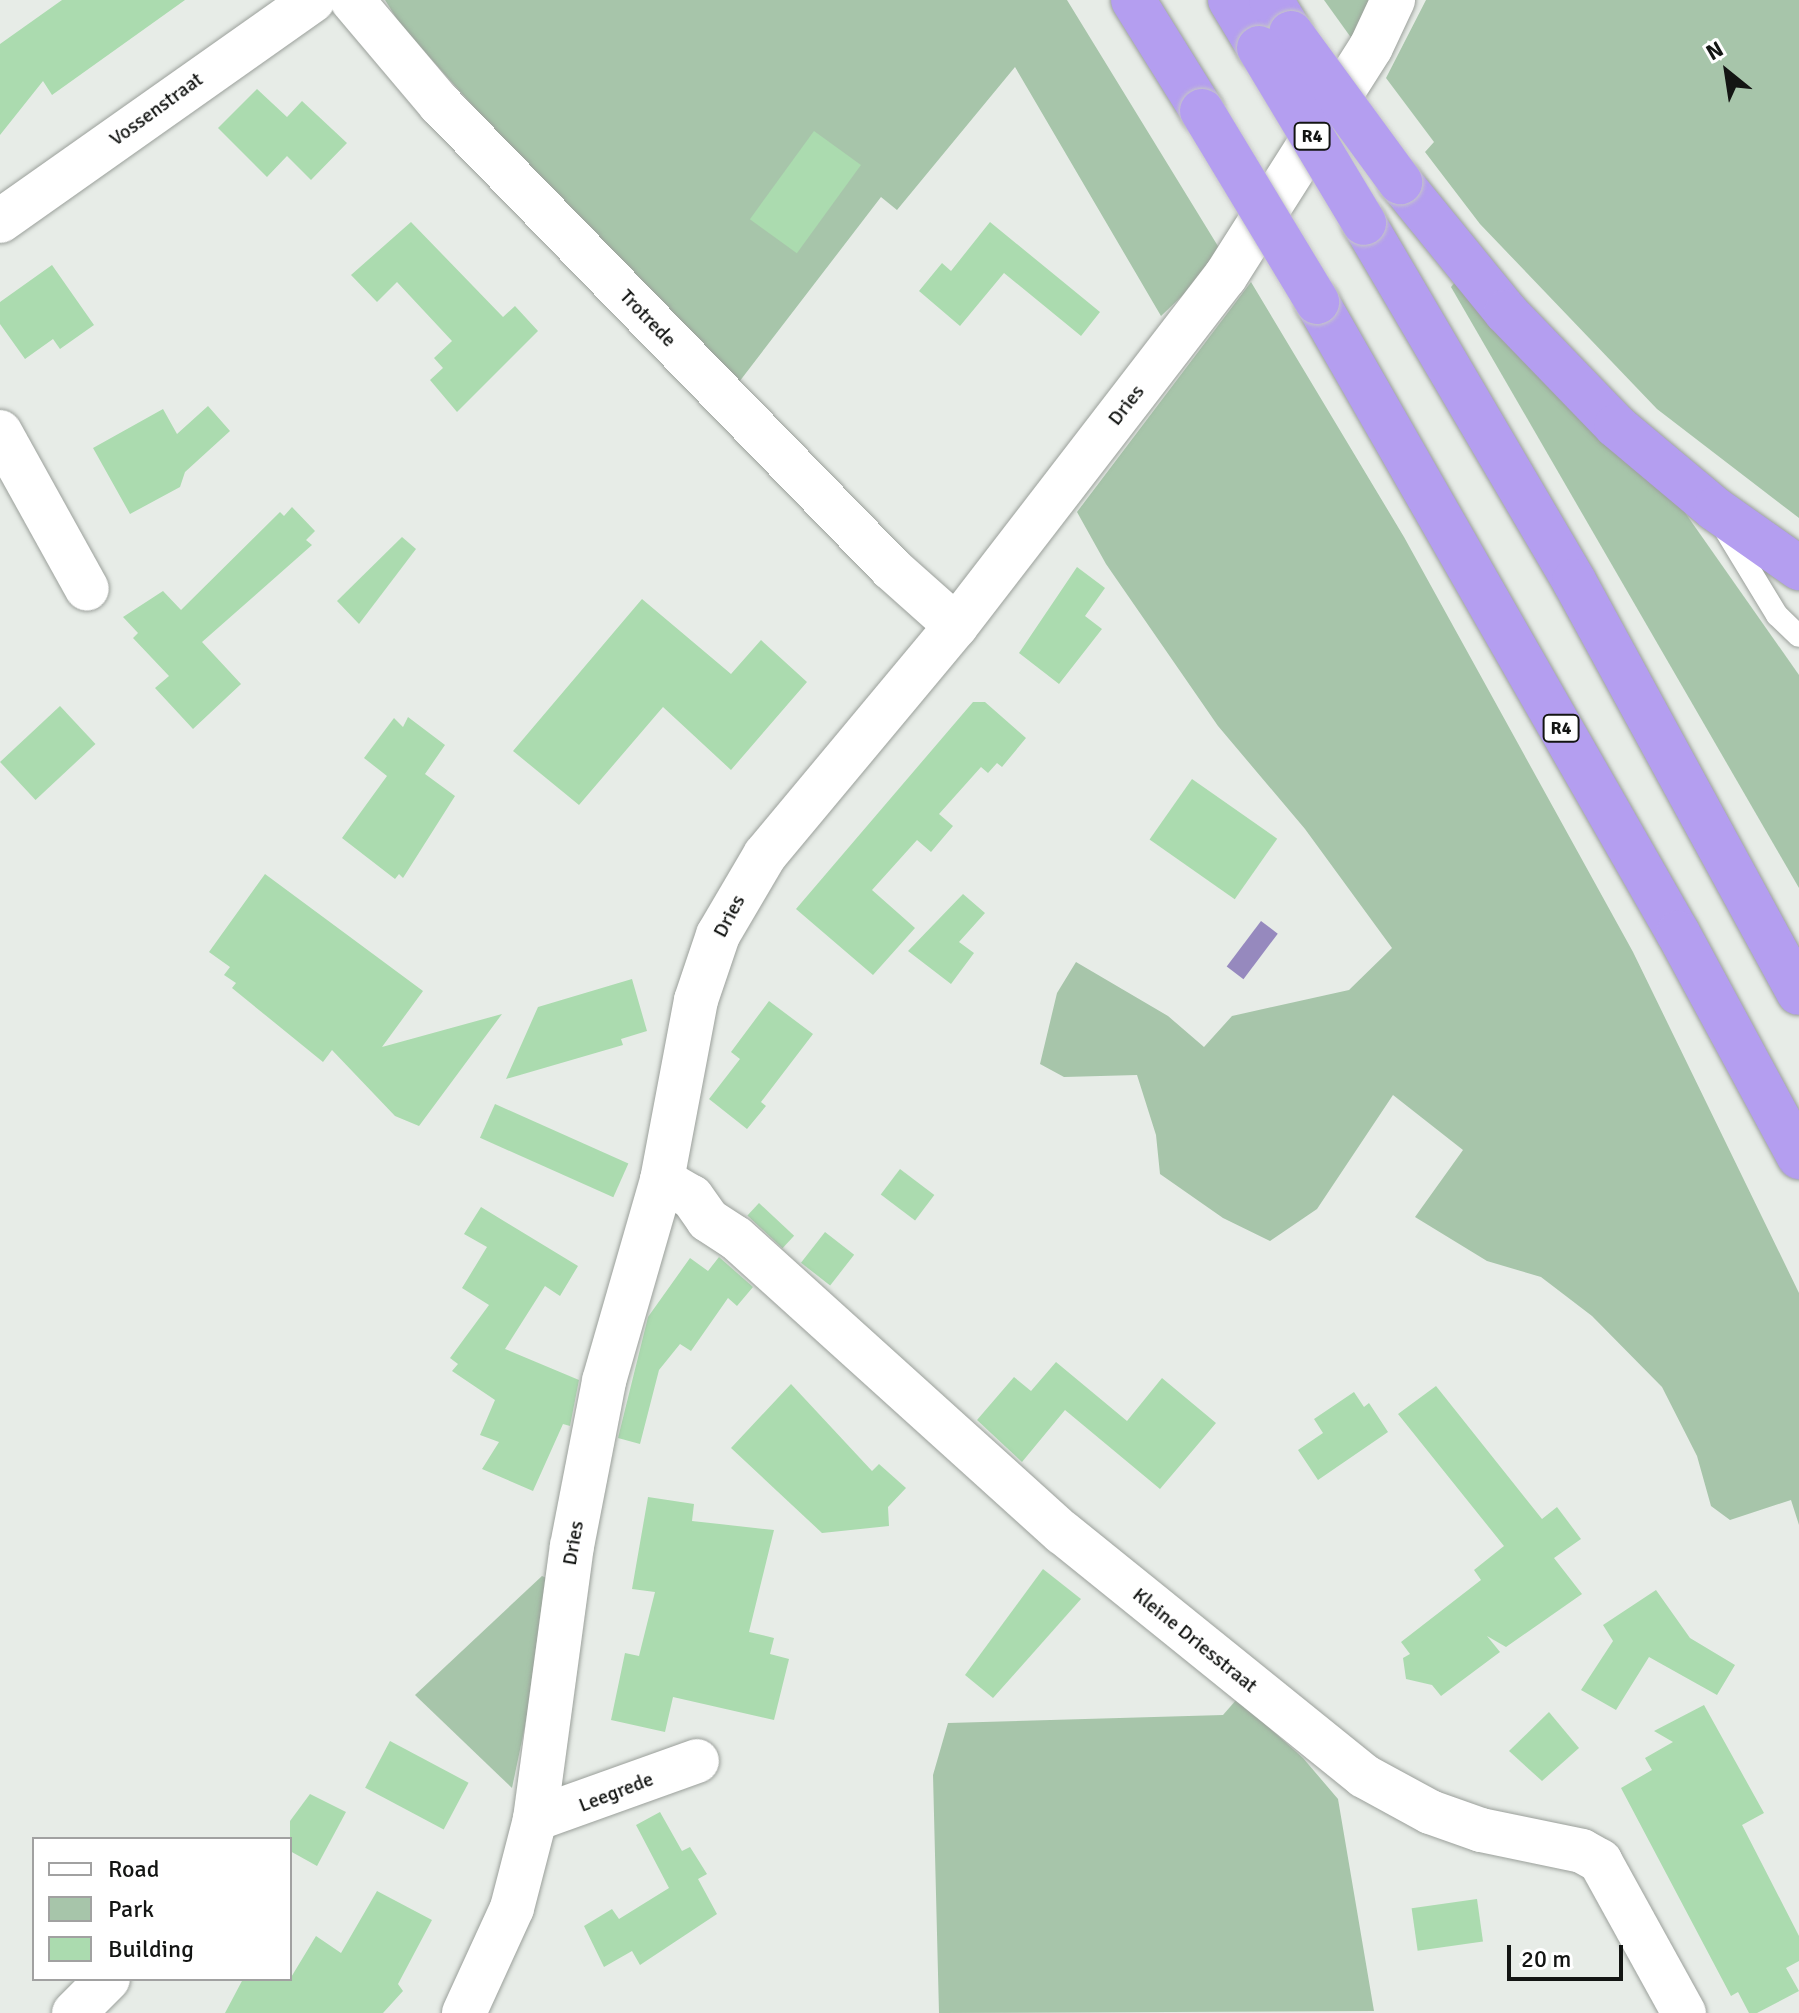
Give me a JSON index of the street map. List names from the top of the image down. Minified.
{"streets":{"highway":["R4"],"street":["Vossenstraat","Trotrede","Dries","Kleine Driesstraat","Leegrede"]},"crossings":[["Trotrede","Dries"],["Dries","Kleine Driesstraat"],["Dries","Leegrede"]],"legend":["Road","Park","Building"],"scale_bar":"20 m","north":"top left"}
